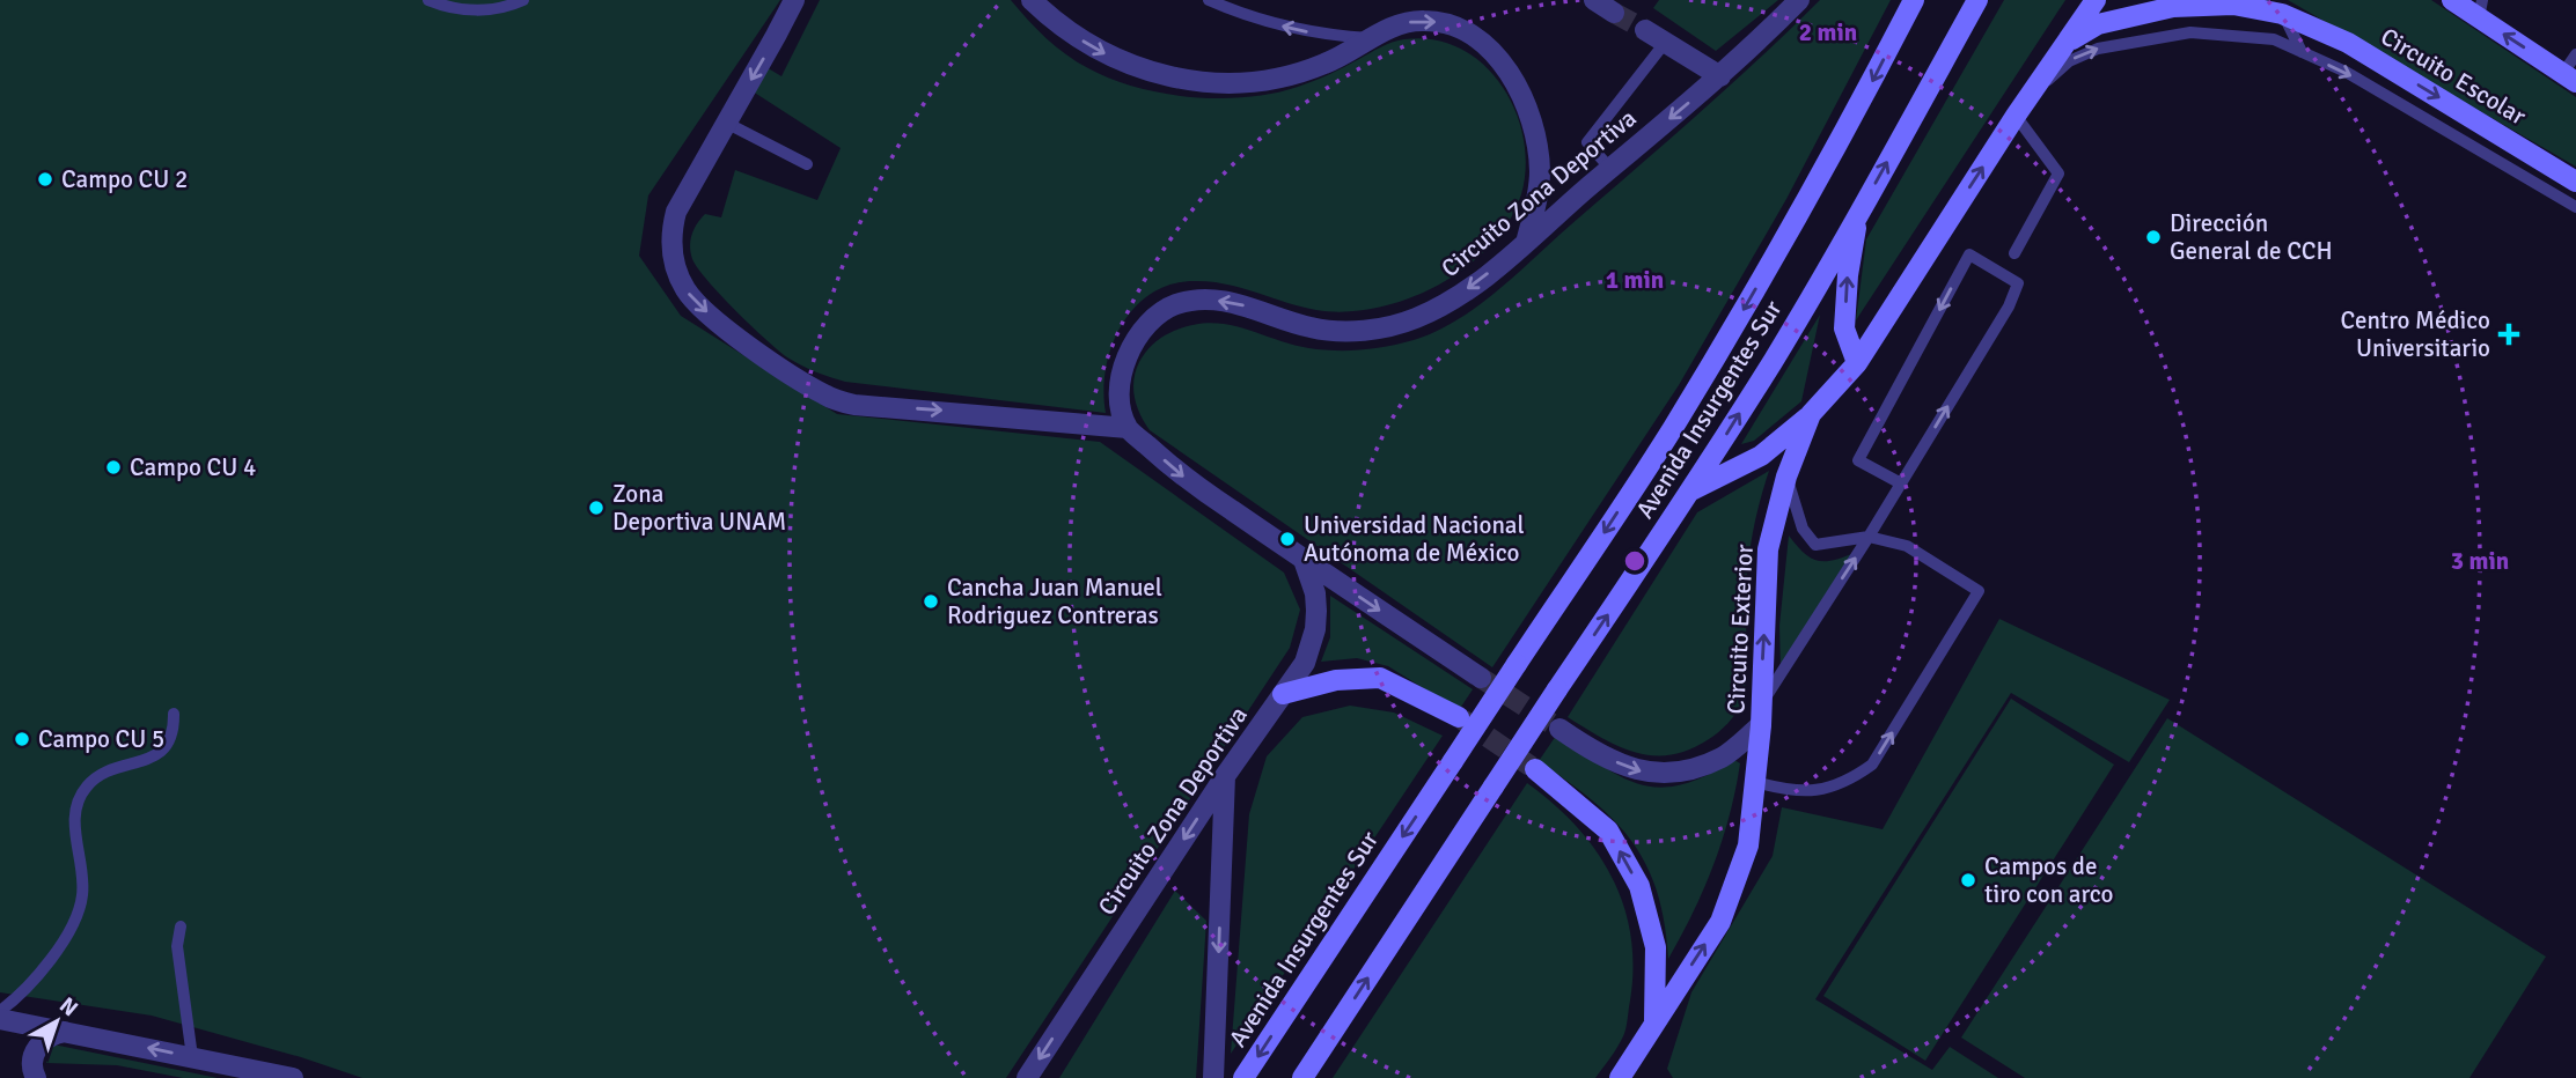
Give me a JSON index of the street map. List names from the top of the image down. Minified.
{"streets":{"main road":["Circuito Escolar","Avenida Insurgentes Sur","Circuito Exterior"],"street":["Circuito Zona Deportiva"]},"crossings":[["Circuito Escolar","Circuito Exterior"]],"one_way":["Circuito Zona Deportiva","Circuito Exterior"],"places":{"other":["Campo CU 2","Dirección General de CCH","Campo CU 4","Zona Deportiva UNAM","Universidad Nacional Autónoma de México","Cancha Juan Manuel Rodriguez Contreras","Campo CU 5","Campos de tiro con arco"],"health":["Centro Médico Universitario"]},"north":"top right","rings":["2 min","1 min","3 min"]}
